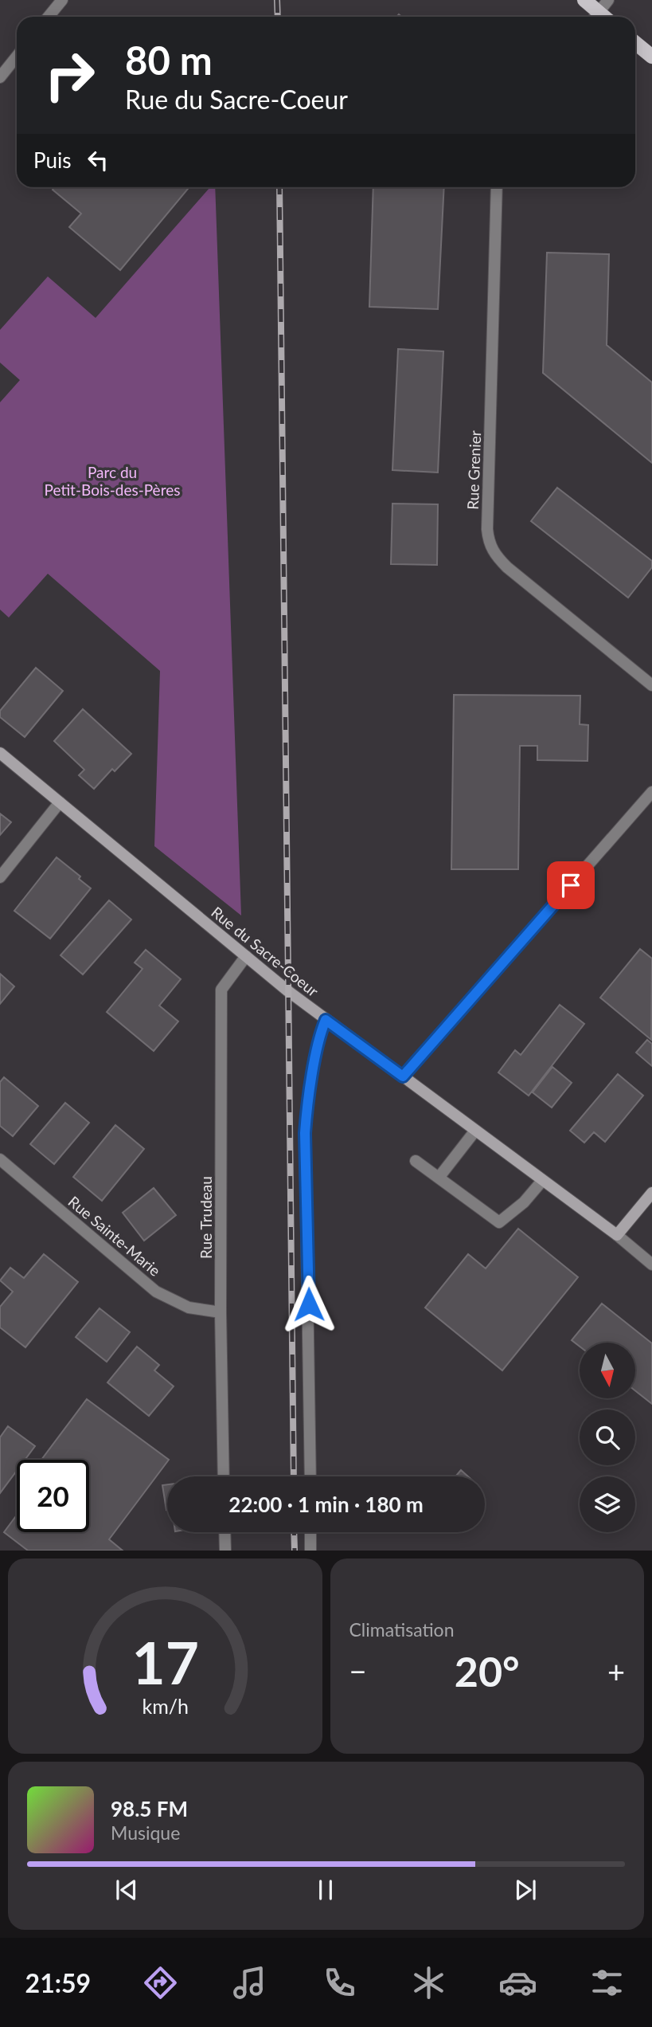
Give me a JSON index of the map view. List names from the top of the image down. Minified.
{"streets":{"street":["Rue Grenier","Rue du Sacre-Coeur","Rue Trudeau","Rue Sainte-Marie"]},"crossings":[["Rue du Sacre-Coeur","Rue Trudeau"],["Rue Trudeau","Rue Sainte-Marie"]],"parks":["Parc du Petit-Bois-des-Pères"],"north":"bottom","page":{"turn":["80 m","Rue du Sacre-Coeur"],"then":"Puis","limit":"20","trip":"22:00 · 1 min · 180 m","tile":"Climatisation","heat":["−","20°","+"],"song":["98.5 FM","Musique"],"tabs":"21:59","gauge":["17","km/h"]}}
